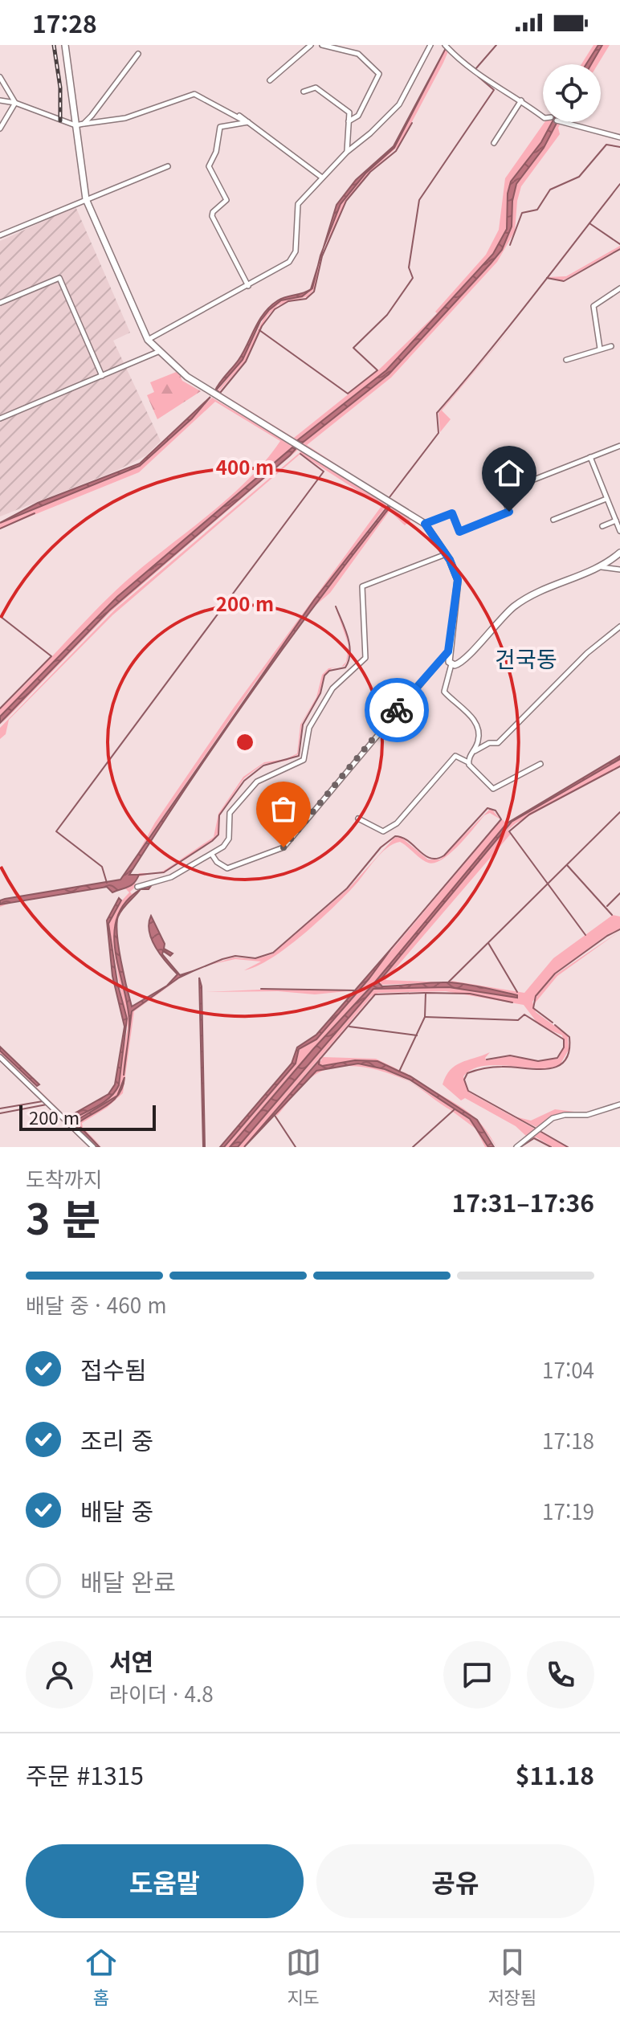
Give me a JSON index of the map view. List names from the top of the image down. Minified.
{"districts":["건국동"],"scale_bar":"200 m","page":{"status":"17:28","scale":"200 m","heading":["3 분","도착까지","17:31–17:36"],"panel":["서연","라이더 · 4.8","주문 #1315","$11.18"],"bar":"배달 중 · 460 m","list":[["접수됨","17:04"],["조리 중","17:18"],["배달 중","17:19"],"배달 완료"],"buttons":["도움말","공유"],"tabs":["홈","지도","저장됨"]},"rings":["400 m","200 m"]}
